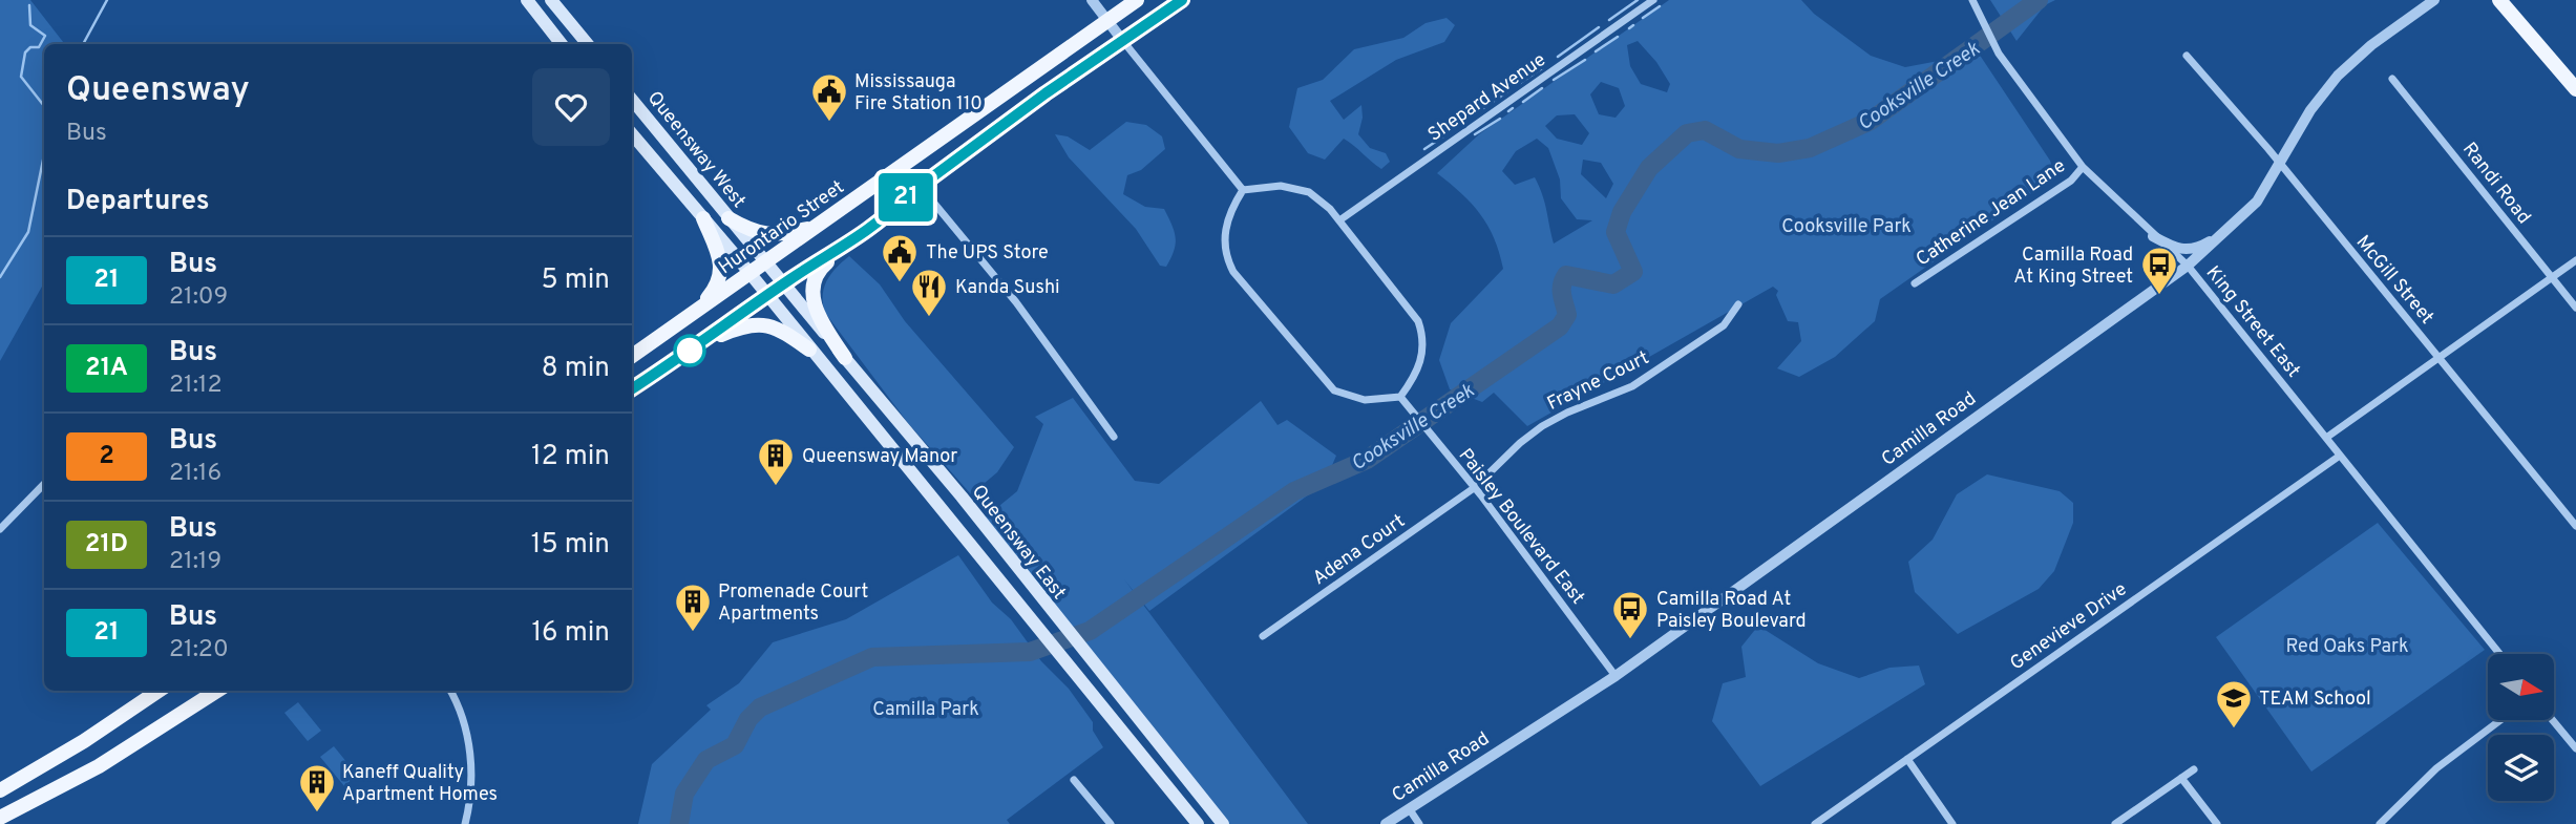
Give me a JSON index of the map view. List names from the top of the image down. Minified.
{"streets":{"main road":["Queensway West","Hurontario Street","Queensway East"],"street":["Shepard Avenue","Randi Road","Catherine Jean Lane","McGill Street","King Street East","Frayne Court","Camilla Road","Paisley Boulevard East","Adena Court","Genevieve Drive"]},"crossings":[["Queensway West","Hurontario Street"],["Queensway West","Queensway East"],["Catherine Jean Lane","King Street East"],["McGill Street","Camilla Road"],["King Street East","Camilla Road"],["King Street East","Genevieve Drive"],["Frayne Court","Paisley Boulevard East"],["Frayne Court","Adena Court"],["Camilla Road","Paisley Boulevard East"],["Paisley Boulevard East","Adena Court"]],"water":["Cooksville Creek"],"parks":["Cooksville Park","Red Oaks Park","Camilla Park"],"places":{"public building":["Mississauga Fire Station 110","The UPS Store"],"bus stop":["Camilla Road At King Street","Camilla Road At Paisley Boulevard"],"restaurant":["Kanda Sushi"],"building":["Queensway Manor","Promenade Court Apartments","Kaneff Quality Apartment Homes"],"school or university":["TEAM School"]},"lines":["bus line 21"],"north":"right","page":{"on_map":"21","heading":[["Queensway","Bus"],"Departures"],"list":[{"mark":"21","name":"Bus","note":"21:09","value":"5 min"},{"mark":"21A","name":"Bus","note":"21:12","value":"8 min"},{"mark":"2","name":"Bus","note":"21:16","value":"12 min"},{"mark":"21D","name":"Bus","note":"21:19","value":"15 min"},{"mark":"21","name":"Bus","note":"21:20","value":"16 min"}]}}
